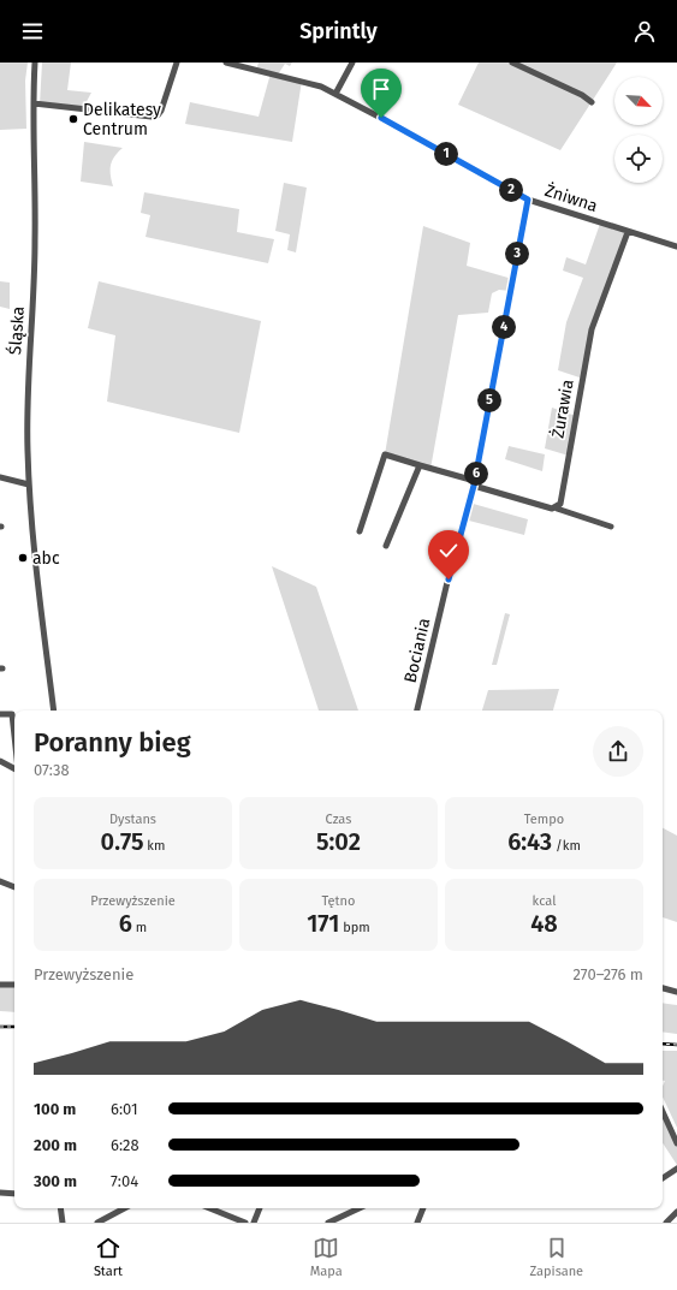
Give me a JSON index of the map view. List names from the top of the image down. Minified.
{"streets":{"street":["Żniwna","Śląska","Żurawia","Bociania"]},"crossings":[["Żniwna","Żurawia"],["Żniwna","Bociania"]],"places":["Delikatesy Centrum","abc"],"north":"bottom right","page":{"header":"Sprintly","pins":["1","2","3","4","5","6"],"heading":["Poranny bieg","07:38"],"stats":[["Dystans","0.75 km"],["Czas","5:02"],["Tempo","6:43 /km"],["Przewyższenie","6 m"],["Tętno","171 bpm"],["kcal","48"]],"chart":["Przewyższenie","270–276 m"],"list":[{"name":"100 m","note":"6:01"},{"name":"200 m","note":"6:28"},{"name":"300 m","note":"7:04"}],"tabs":["Start","Mapa","Zapisane"]}}
